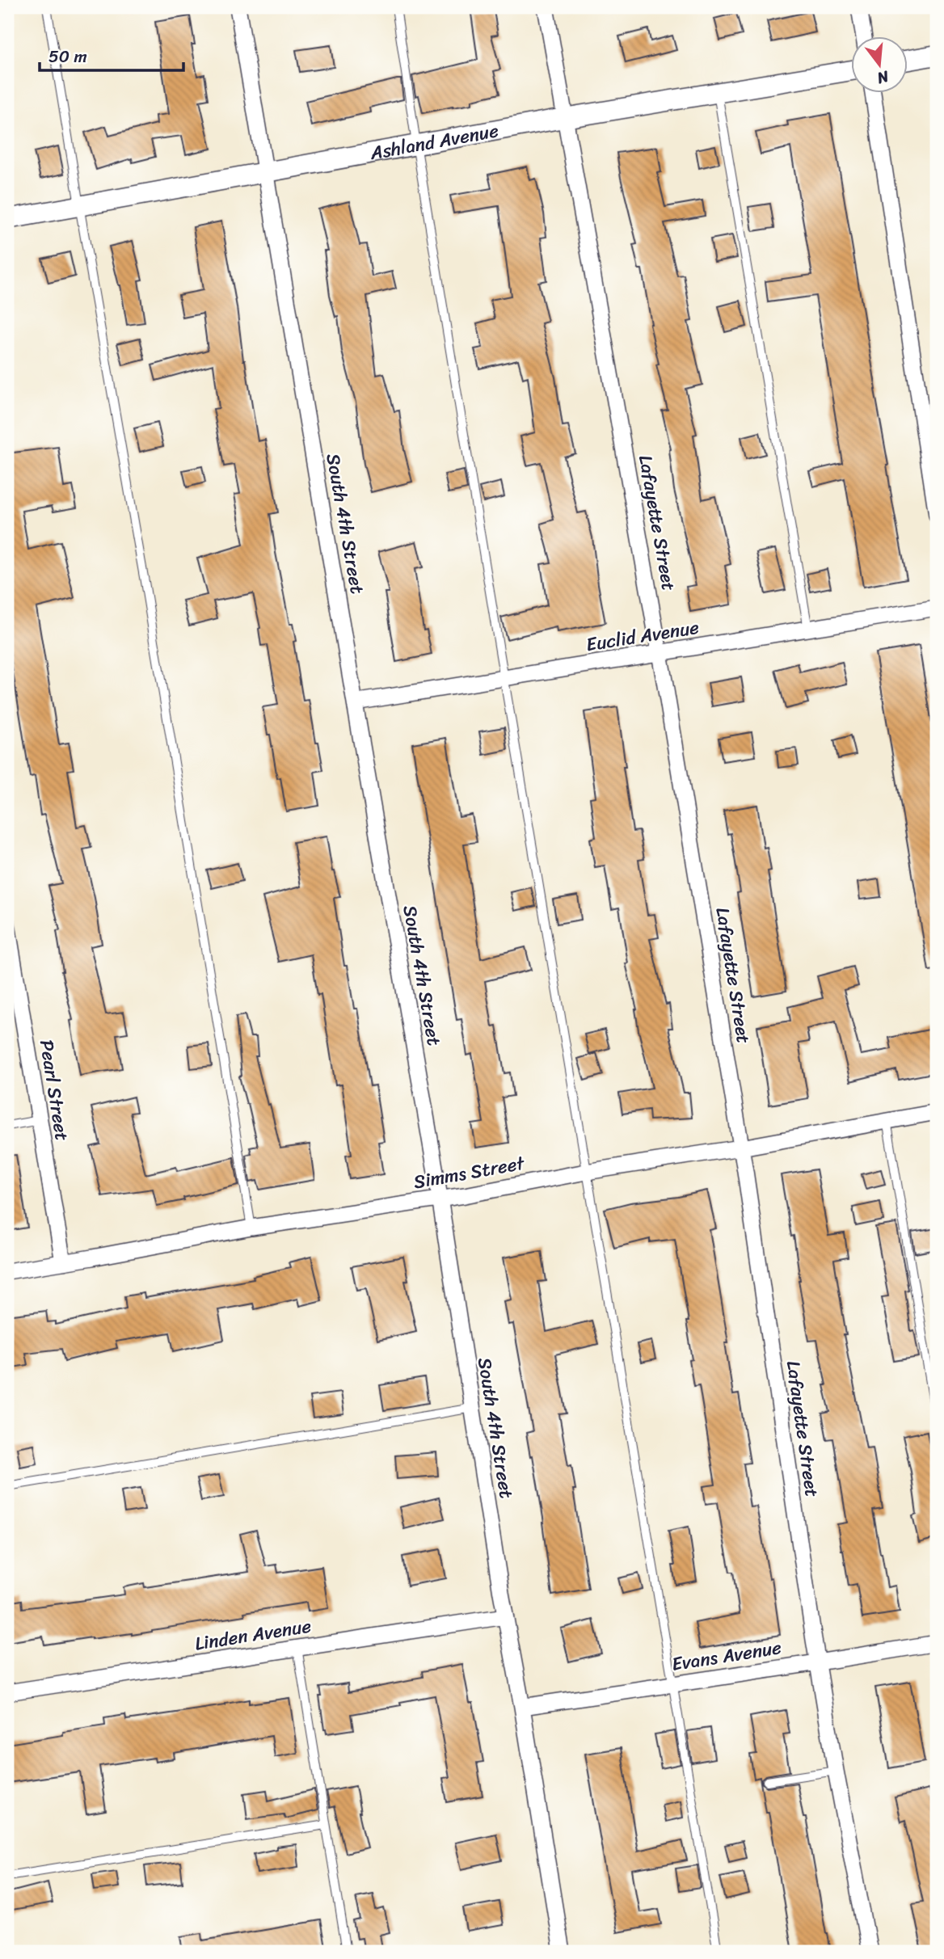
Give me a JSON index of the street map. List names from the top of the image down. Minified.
{"streets":{"street":["Ashland Avenue","Lafayette Street","South 4th Street","Euclid Avenue","Pearl Street","Simms Street","Linden Avenue","Evans Avenue"]},"crossings":[["Ashland Avenue","Lafayette Street"],["Ashland Avenue","South 4th Street"],["Lafayette Street","Euclid Avenue"],["Lafayette Street","Simms Street"],["Lafayette Street","Evans Avenue"],["South 4th Street","Euclid Avenue"],["South 4th Street","Simms Street"],["South 4th Street","Linden Avenue"],["South 4th Street","Evans Avenue"],["Pearl Street","Simms Street"]],"scale_bar":"50 m","north":"bottom"}
